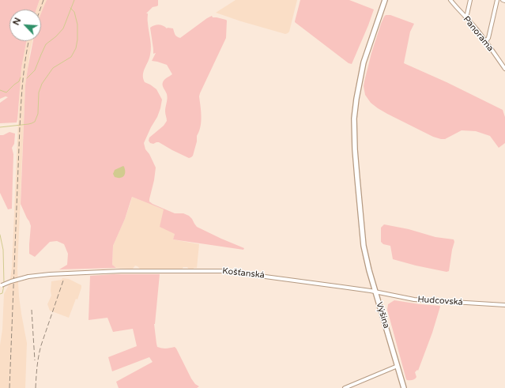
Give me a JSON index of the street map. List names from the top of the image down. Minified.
{"streets":{"main road":["Výšina"],"street":["Panorama","Košťanská","Hudcovská"]},"crossings":[["Košťanská","Hudcovská"],["Košťanská","Výšina"],["Hudcovská","Výšina"]],"north":"top left"}
